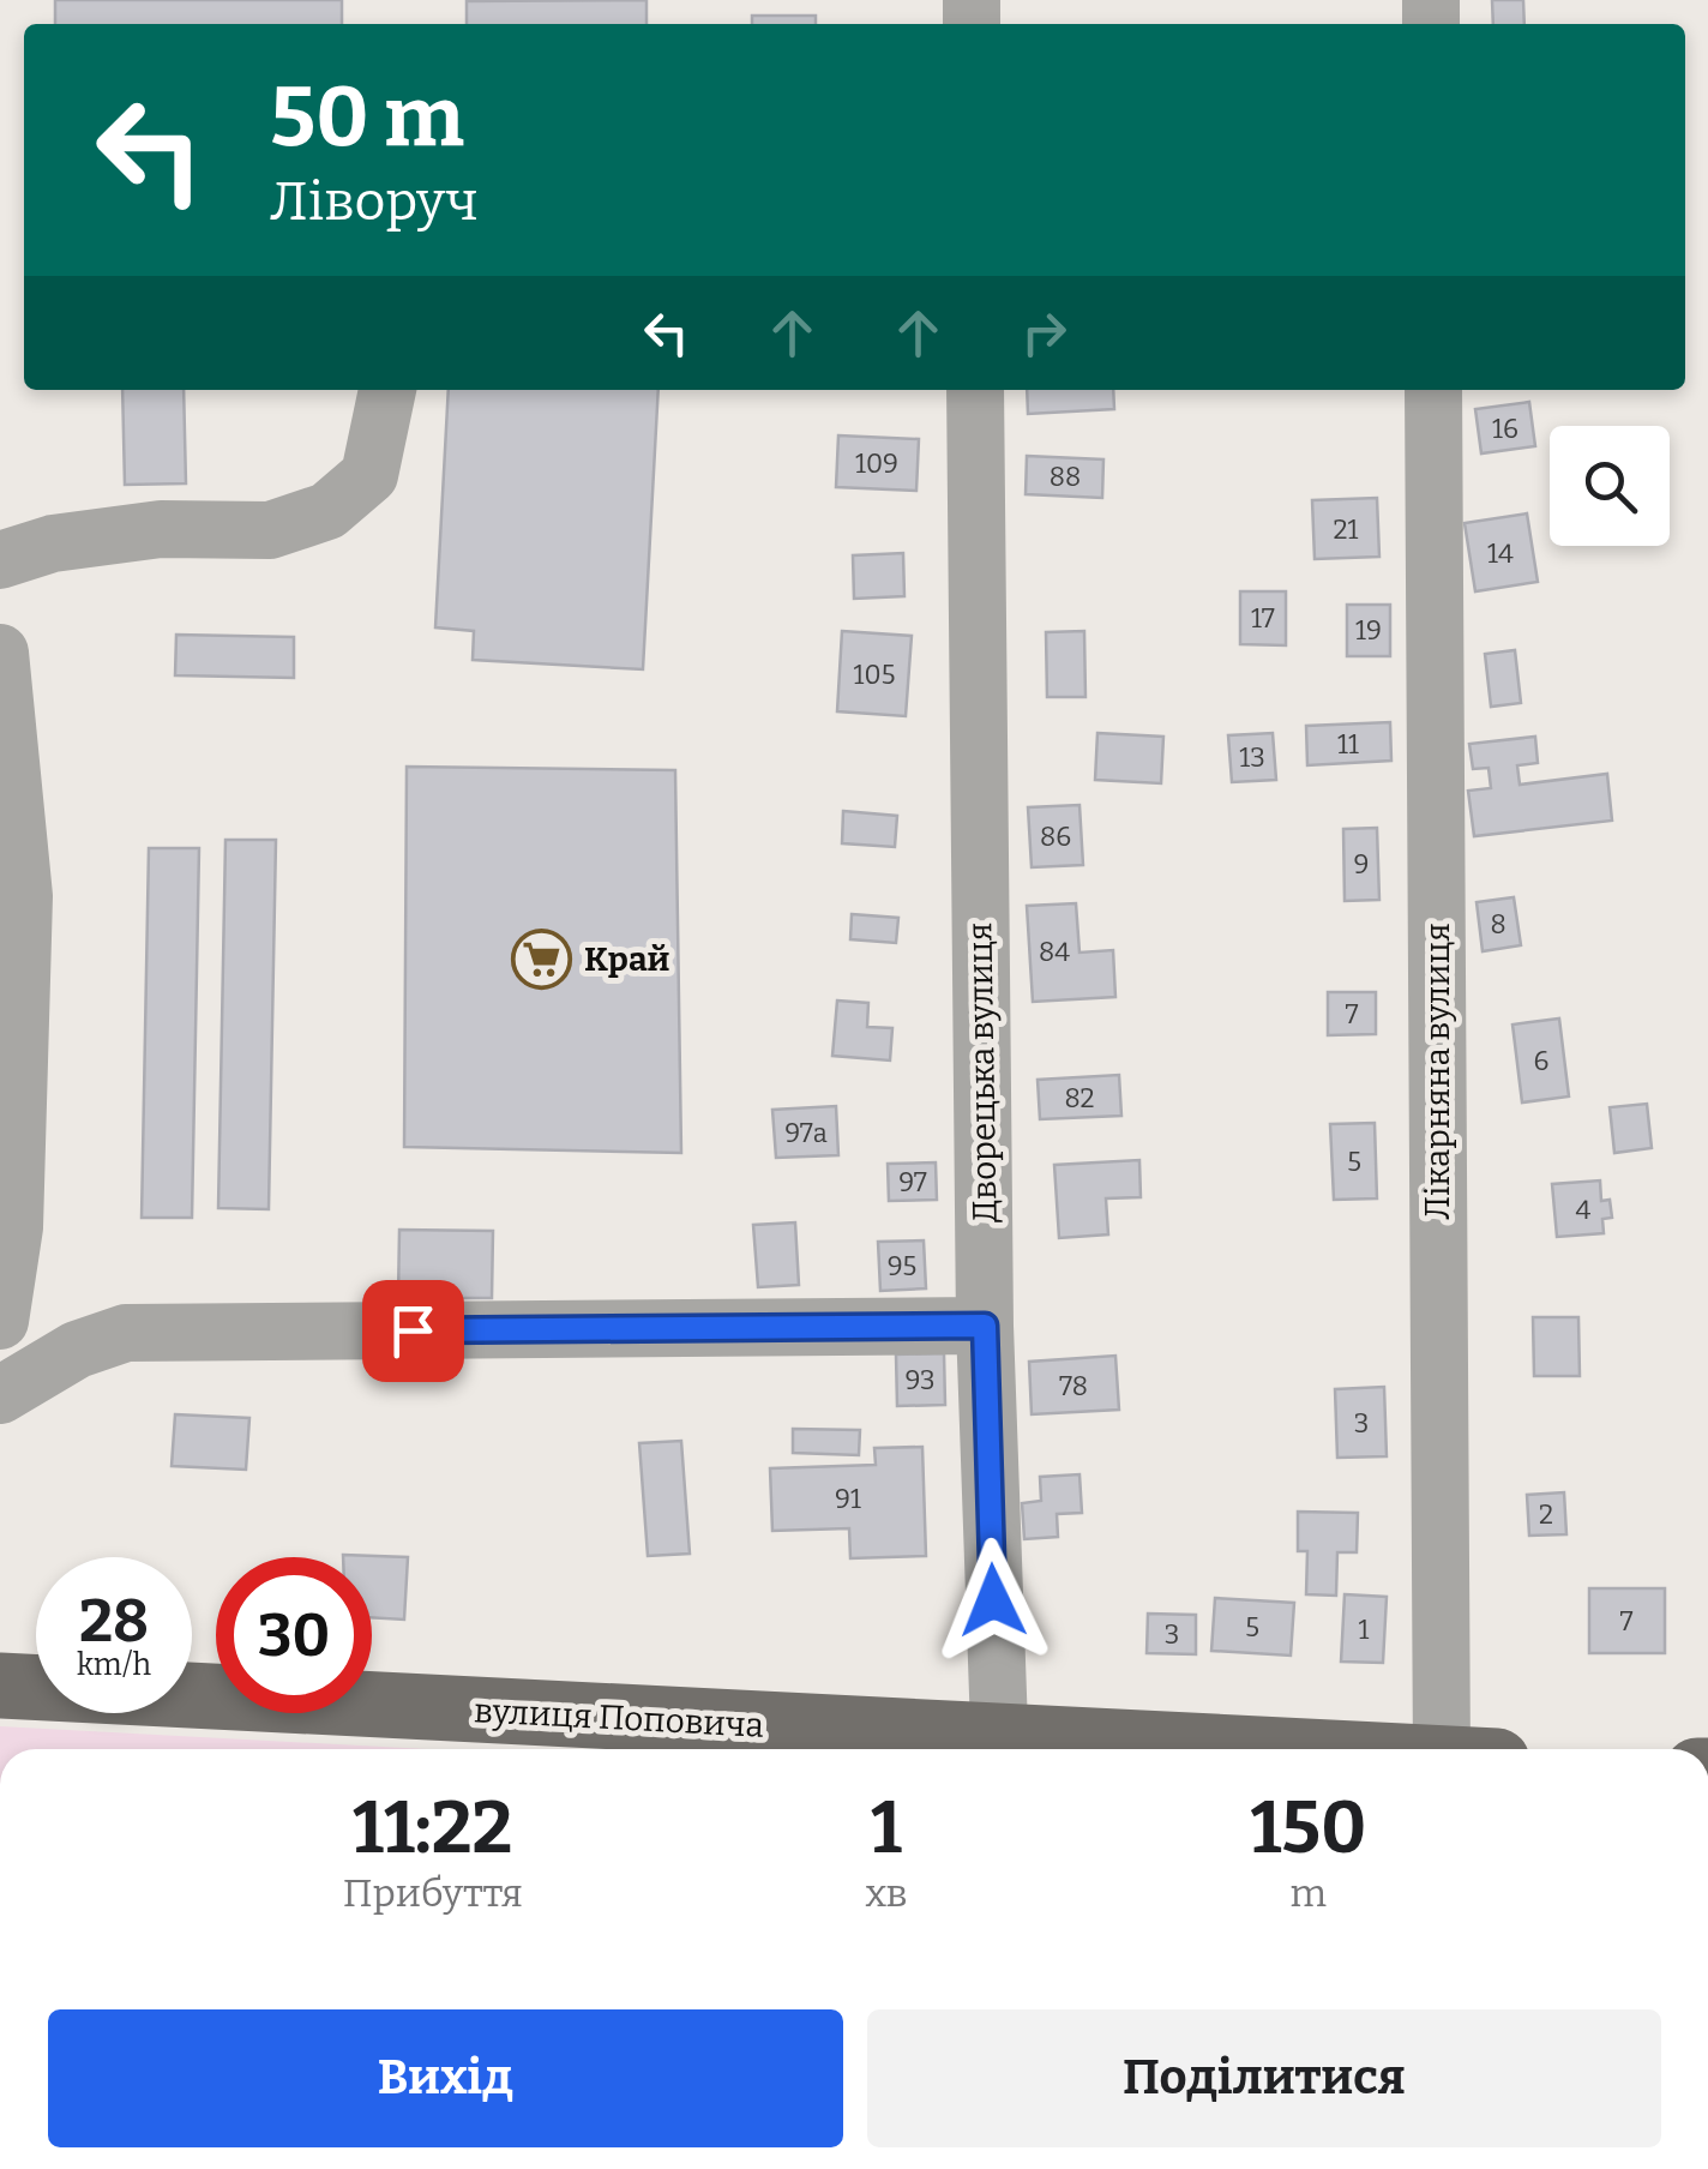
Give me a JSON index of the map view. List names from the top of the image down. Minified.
{"streets":{"main road":["вулиця Поповича"],"street":["Лікарняна вулиця","Дворецька вулиця"]},"crossings":[["Дворецька вулиця","вулиця Поповича"]],"places":{"supermarket":["Край"]},"house_numbers":["16","109","88","21","14","17","19","105","11","13","86","9","8","84","7","6","82","97а","5","97","4","95","93","78","3","91","2","7","5","1","3"],"page":{"turn":["50 m","Ліворуч"],"speed":"28 km/h","limit":"30","eta":["11:22","Прибуття","1","хв","150","m"],"buttons":["Вихід","Поділитися"]}}
